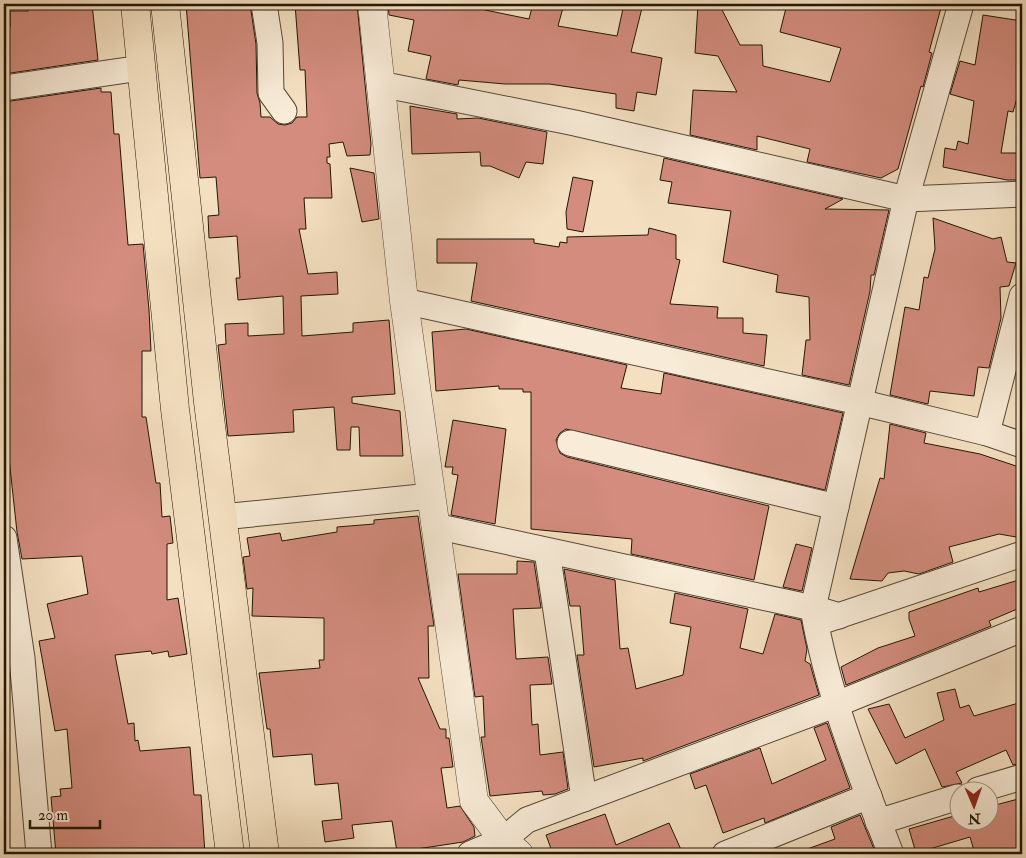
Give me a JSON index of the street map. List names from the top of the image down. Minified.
{"scale_bar":"20 m","north":"bottom"}
